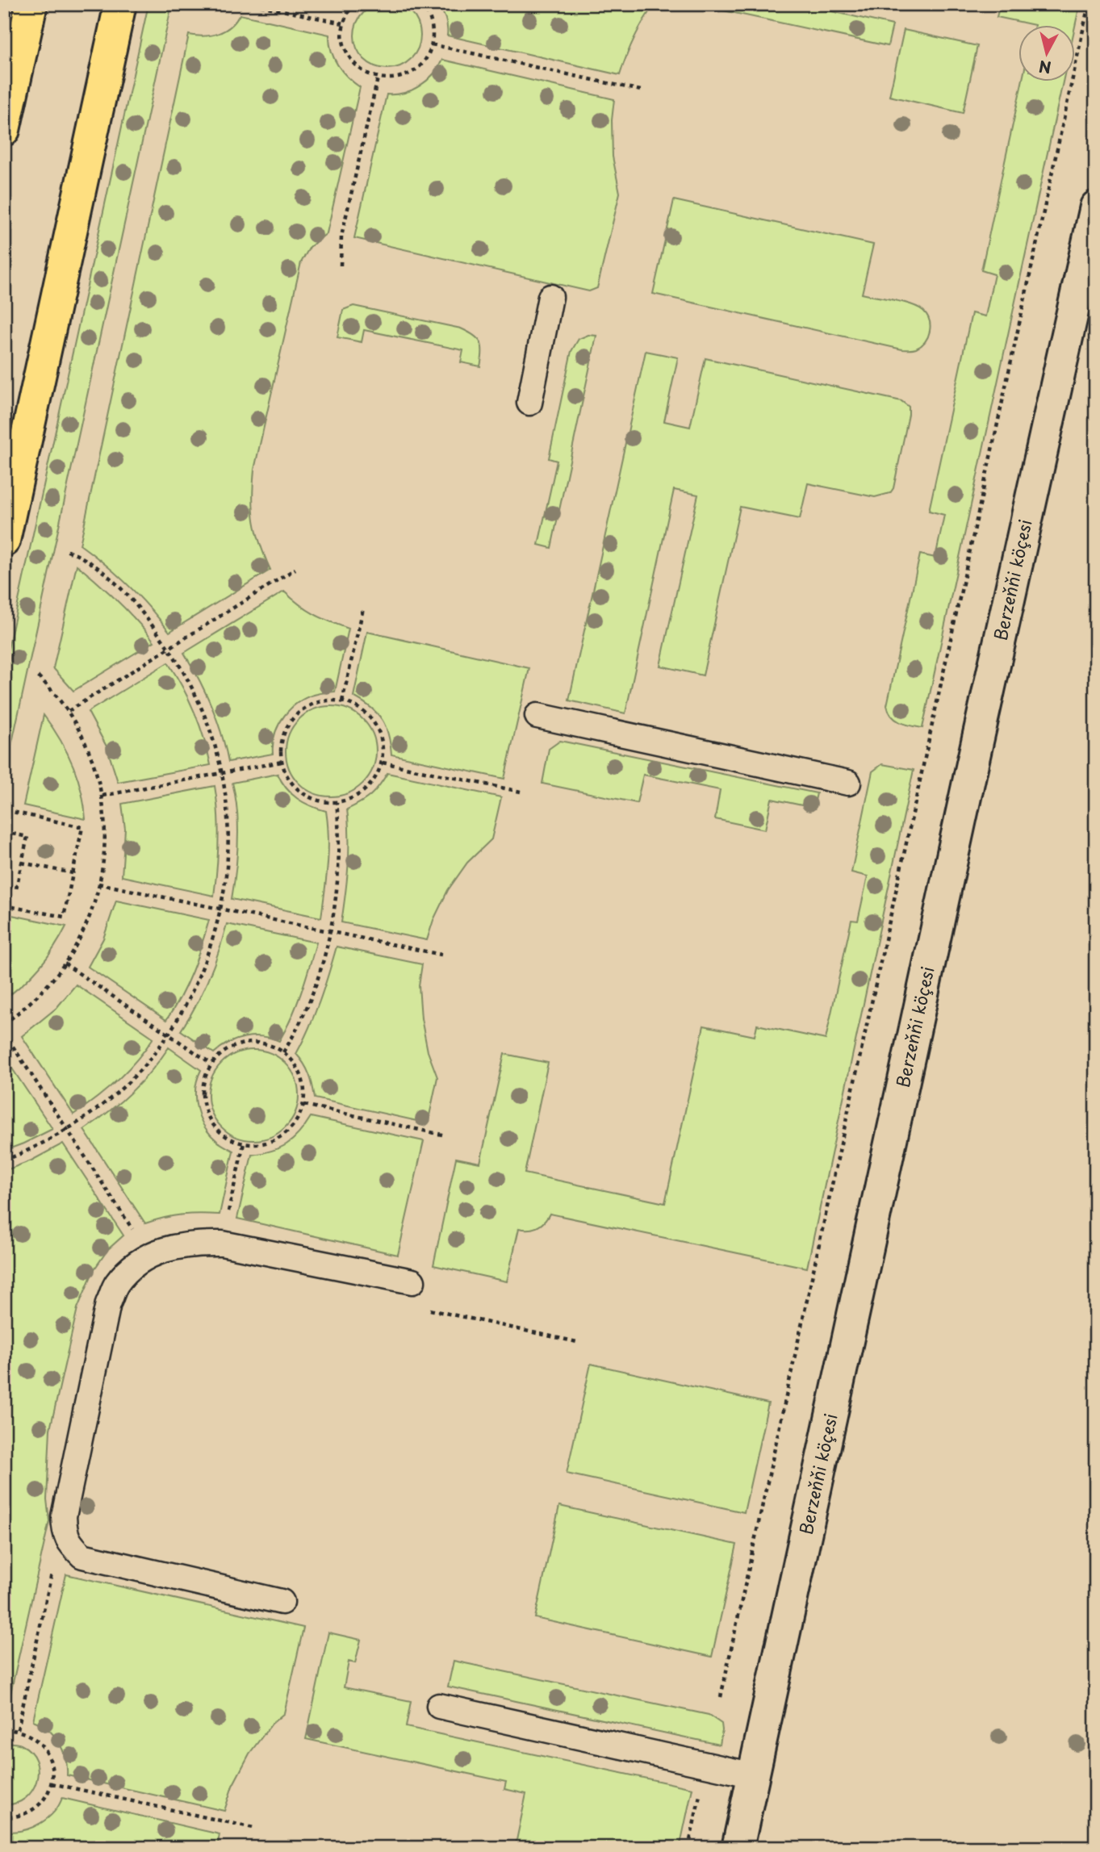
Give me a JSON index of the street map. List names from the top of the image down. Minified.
{"streets":{"street":["Berzeňňi köçesi"]},"north":"bottom"}
